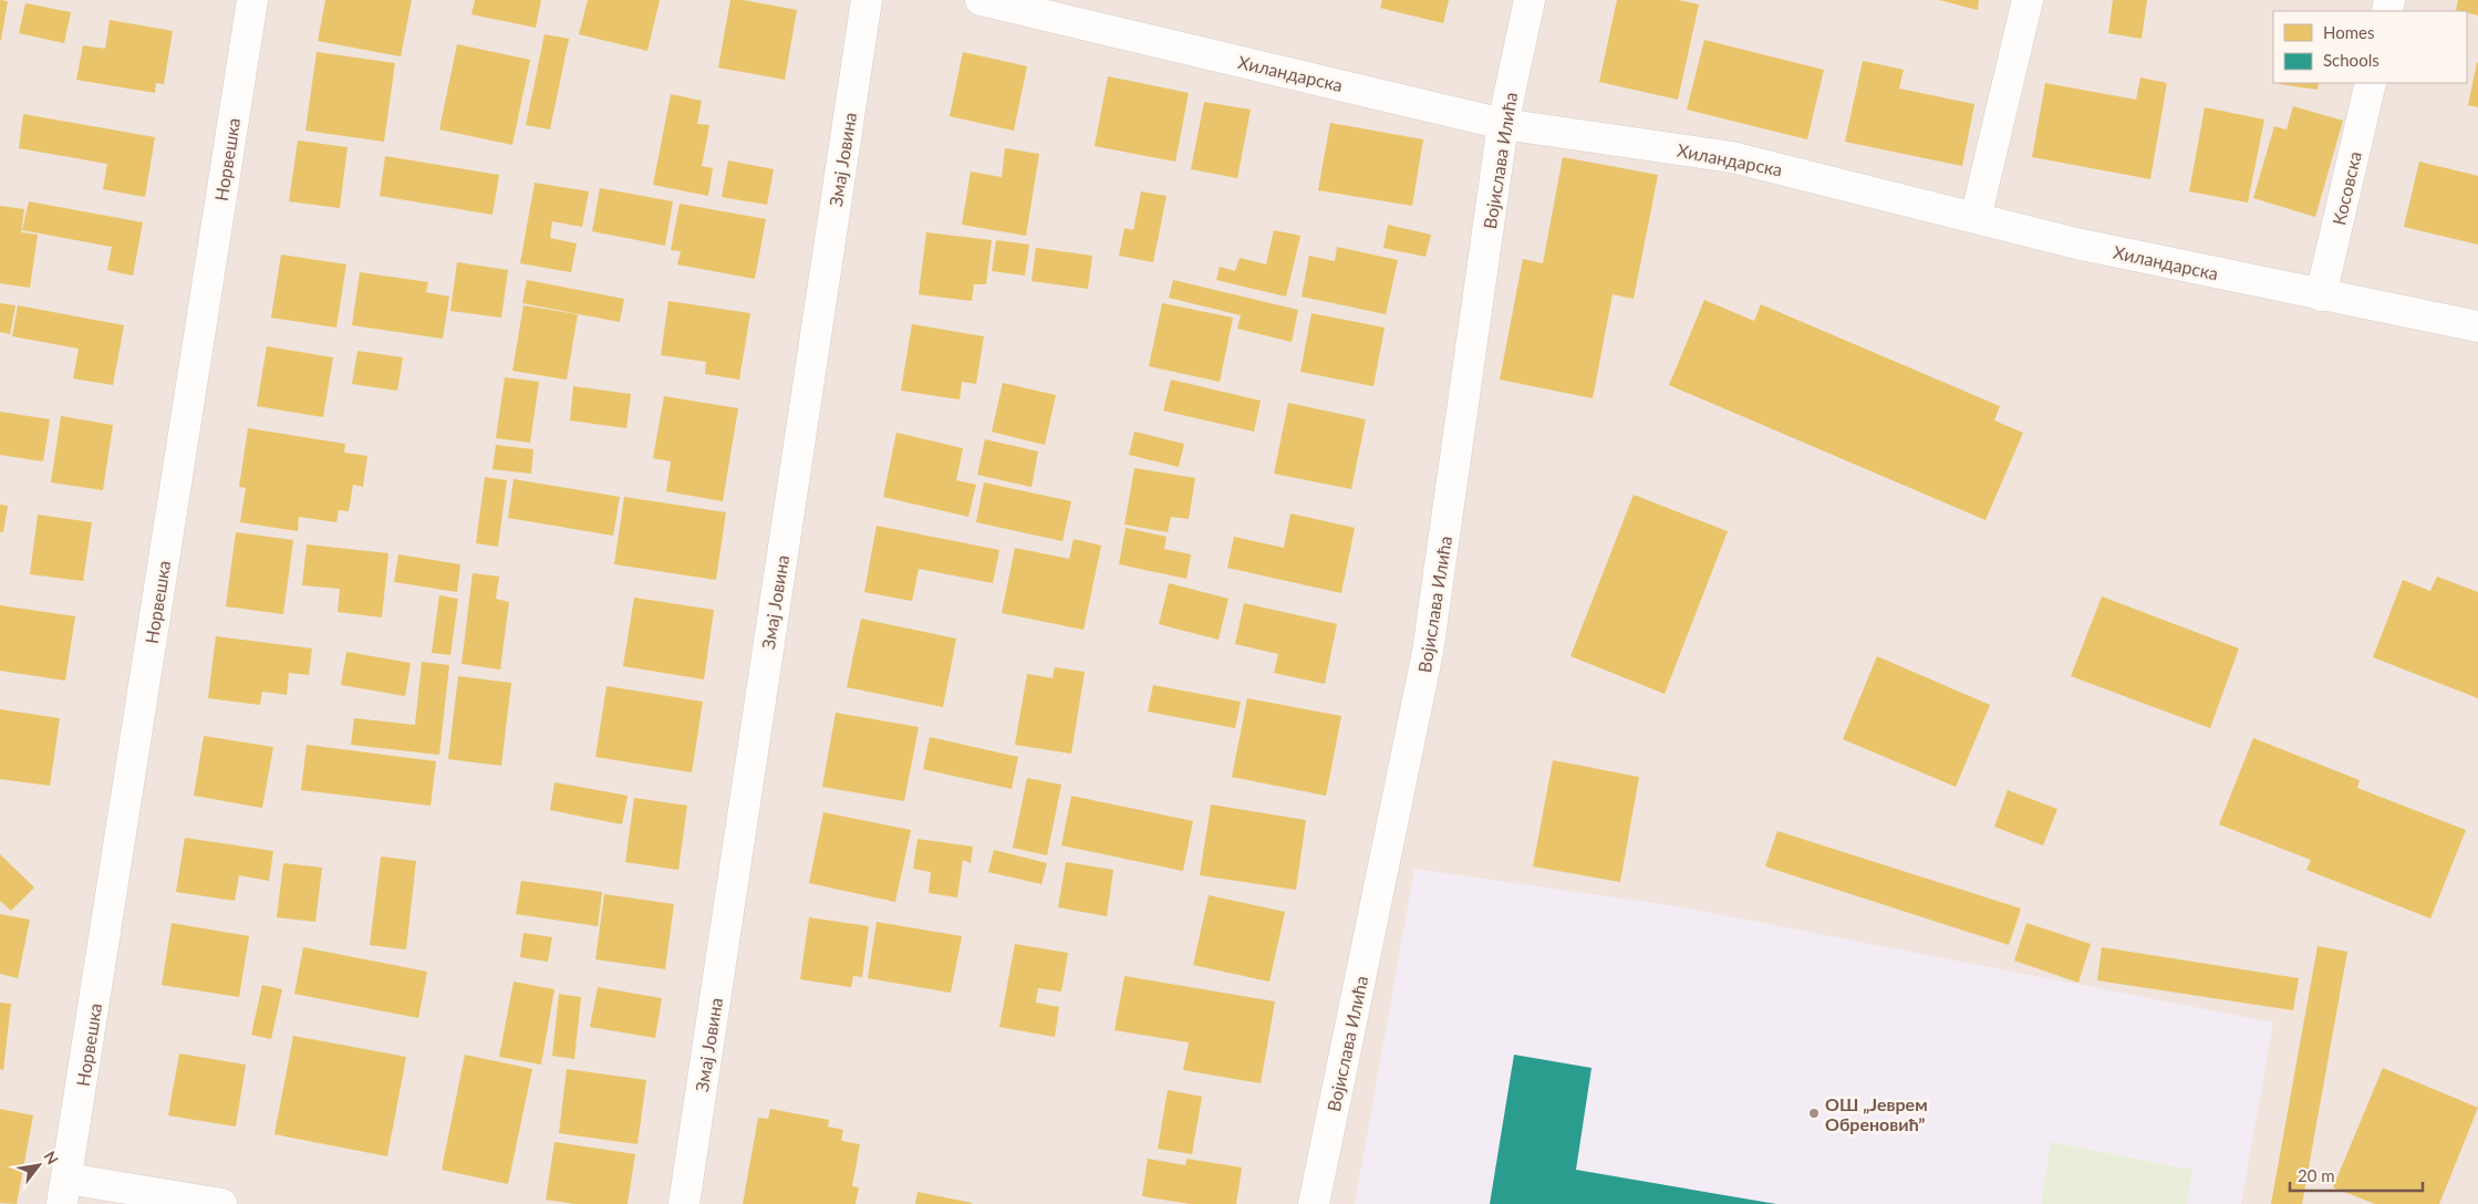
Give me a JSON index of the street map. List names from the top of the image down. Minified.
{"streets":{"street":["Хиландарска","Норвешка","Змај Јовина","Војислава Илића","Косовска"]},"crossings":[["Хиландарска","Војислава Илића"],["Хиландарска","Косовска"]],"places":["ОШ „Јеврем Обреновић”"],"legend":["Homes","Schools"],"scale_bar":"20 m","north":"top right"}
